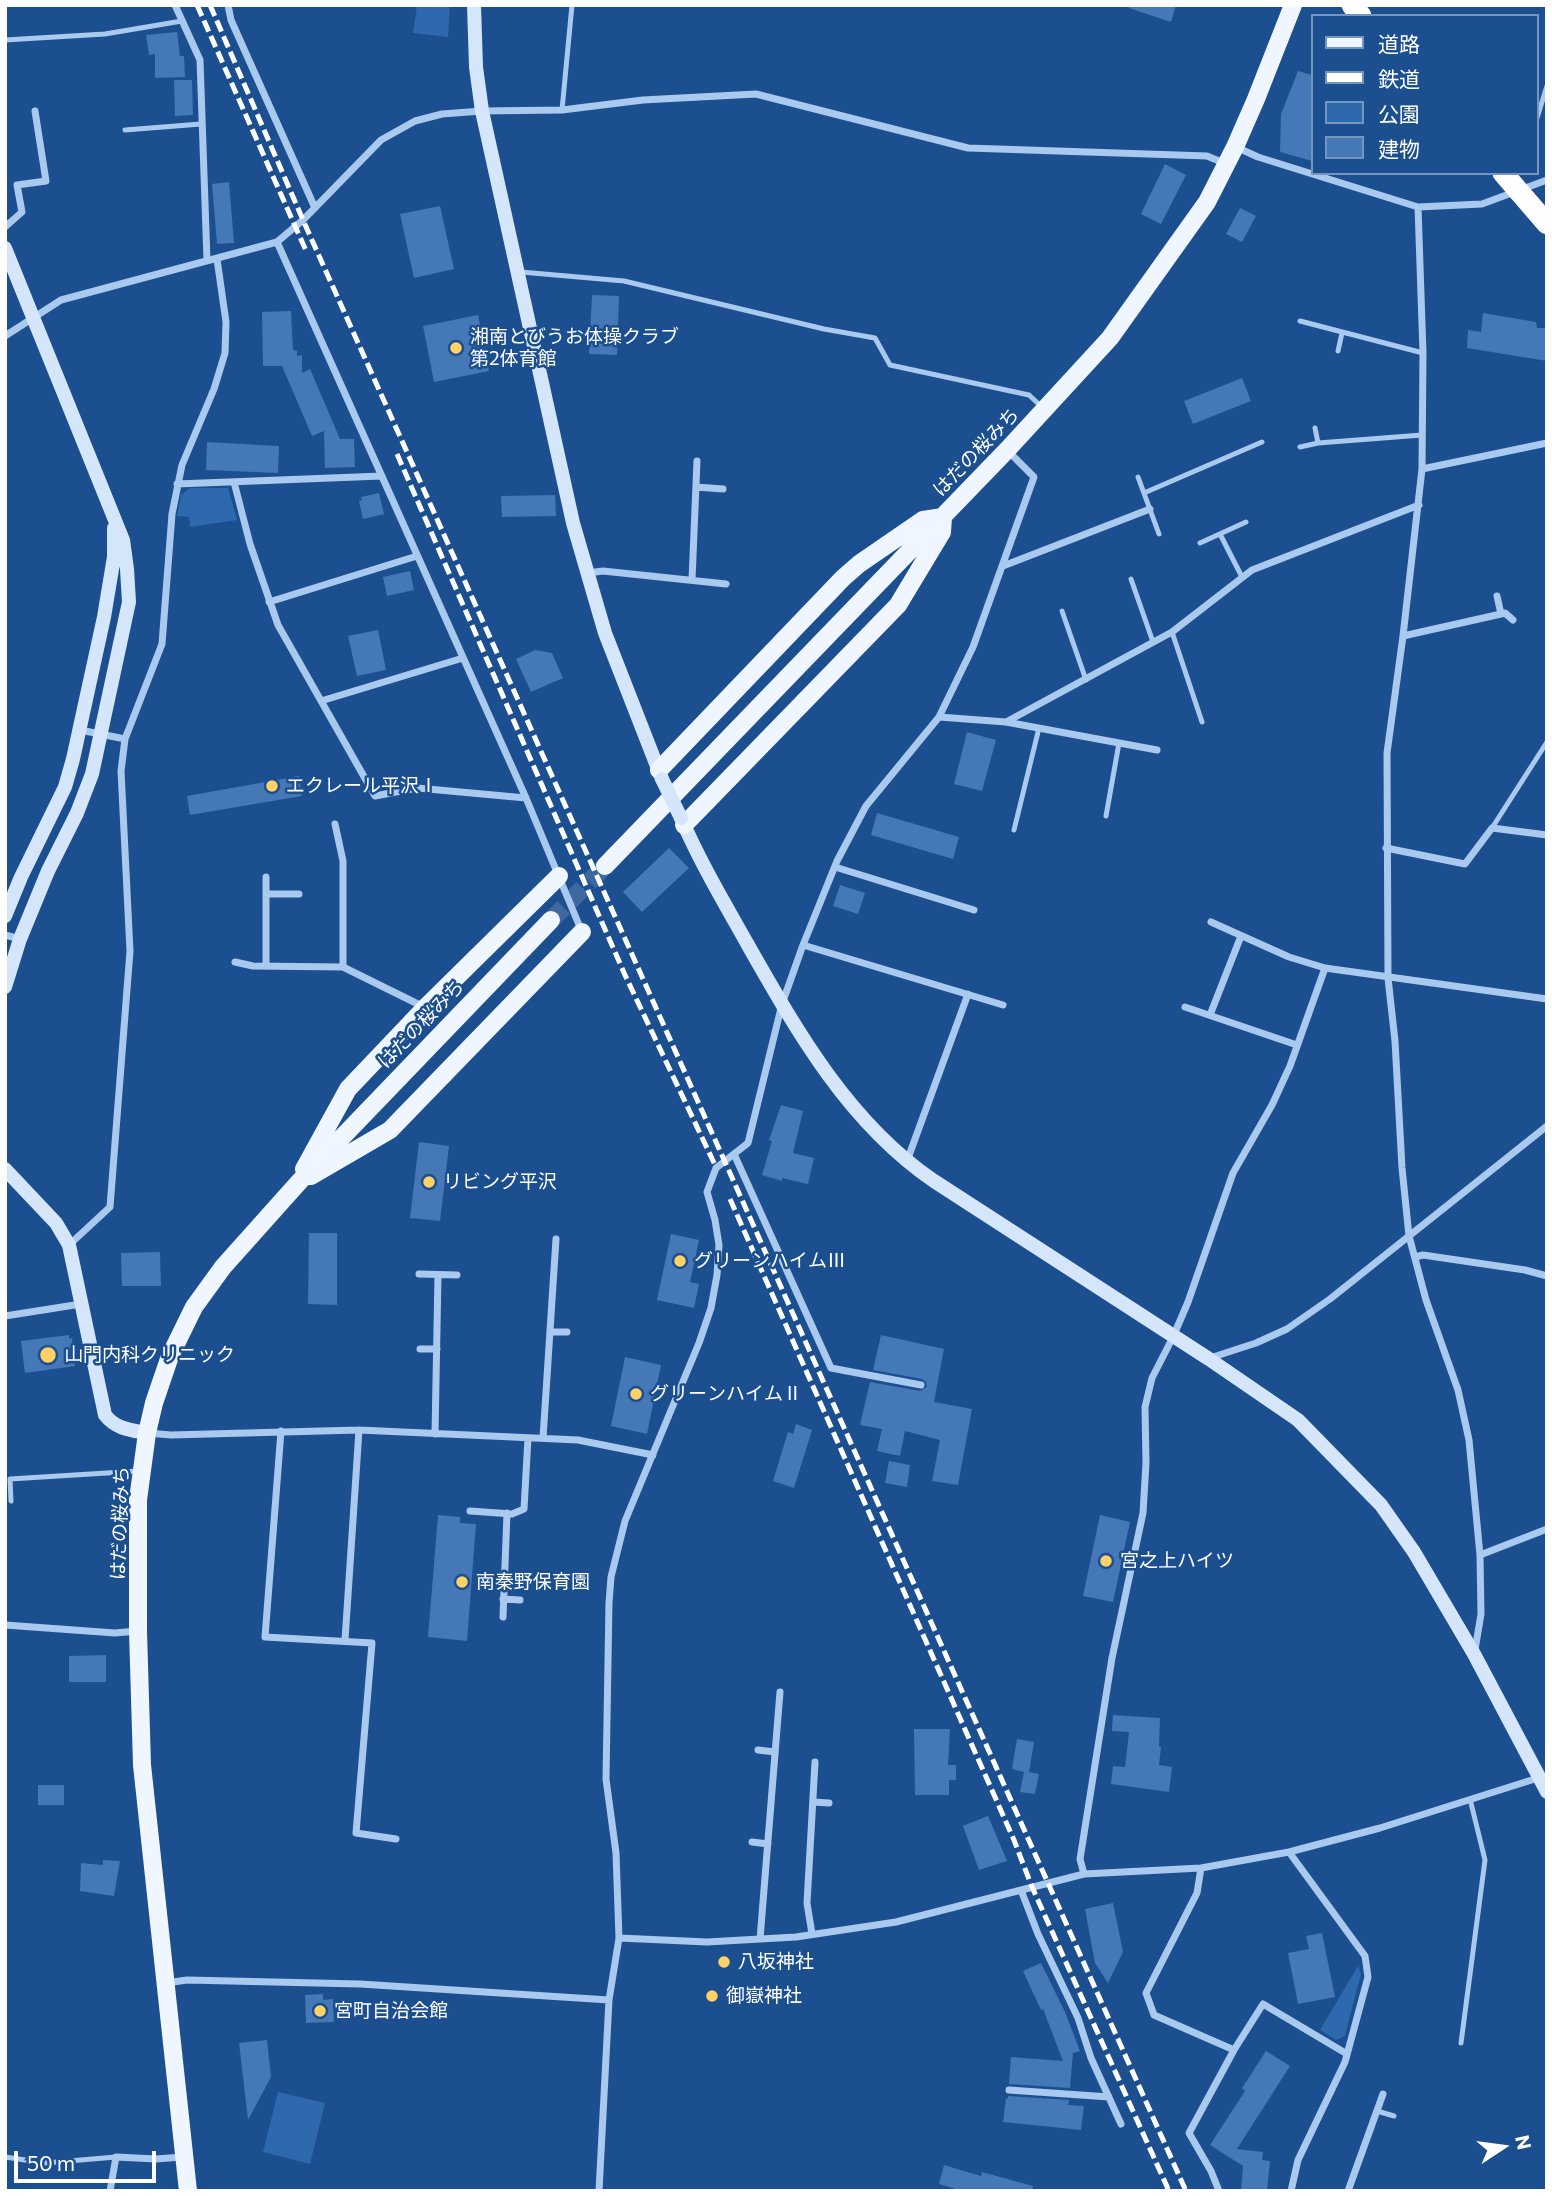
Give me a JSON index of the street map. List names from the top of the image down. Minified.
{"streets":{"main road":["はだの桜みち"]},"places":["湘南とびうお体操クラブ 第2体育館","エクレール平沢Ⅰ","リビング平沢","グリーンハイムⅢ","山門内科クリニック","グリーンハイムⅡ","宮之上ハイツ","南秦野保育園","八坂神社","御嶽神社","宮町自治会館"],"legend":["道路","鉄道","公園","建物"],"scale_bar":"50 m","north":"right"}
